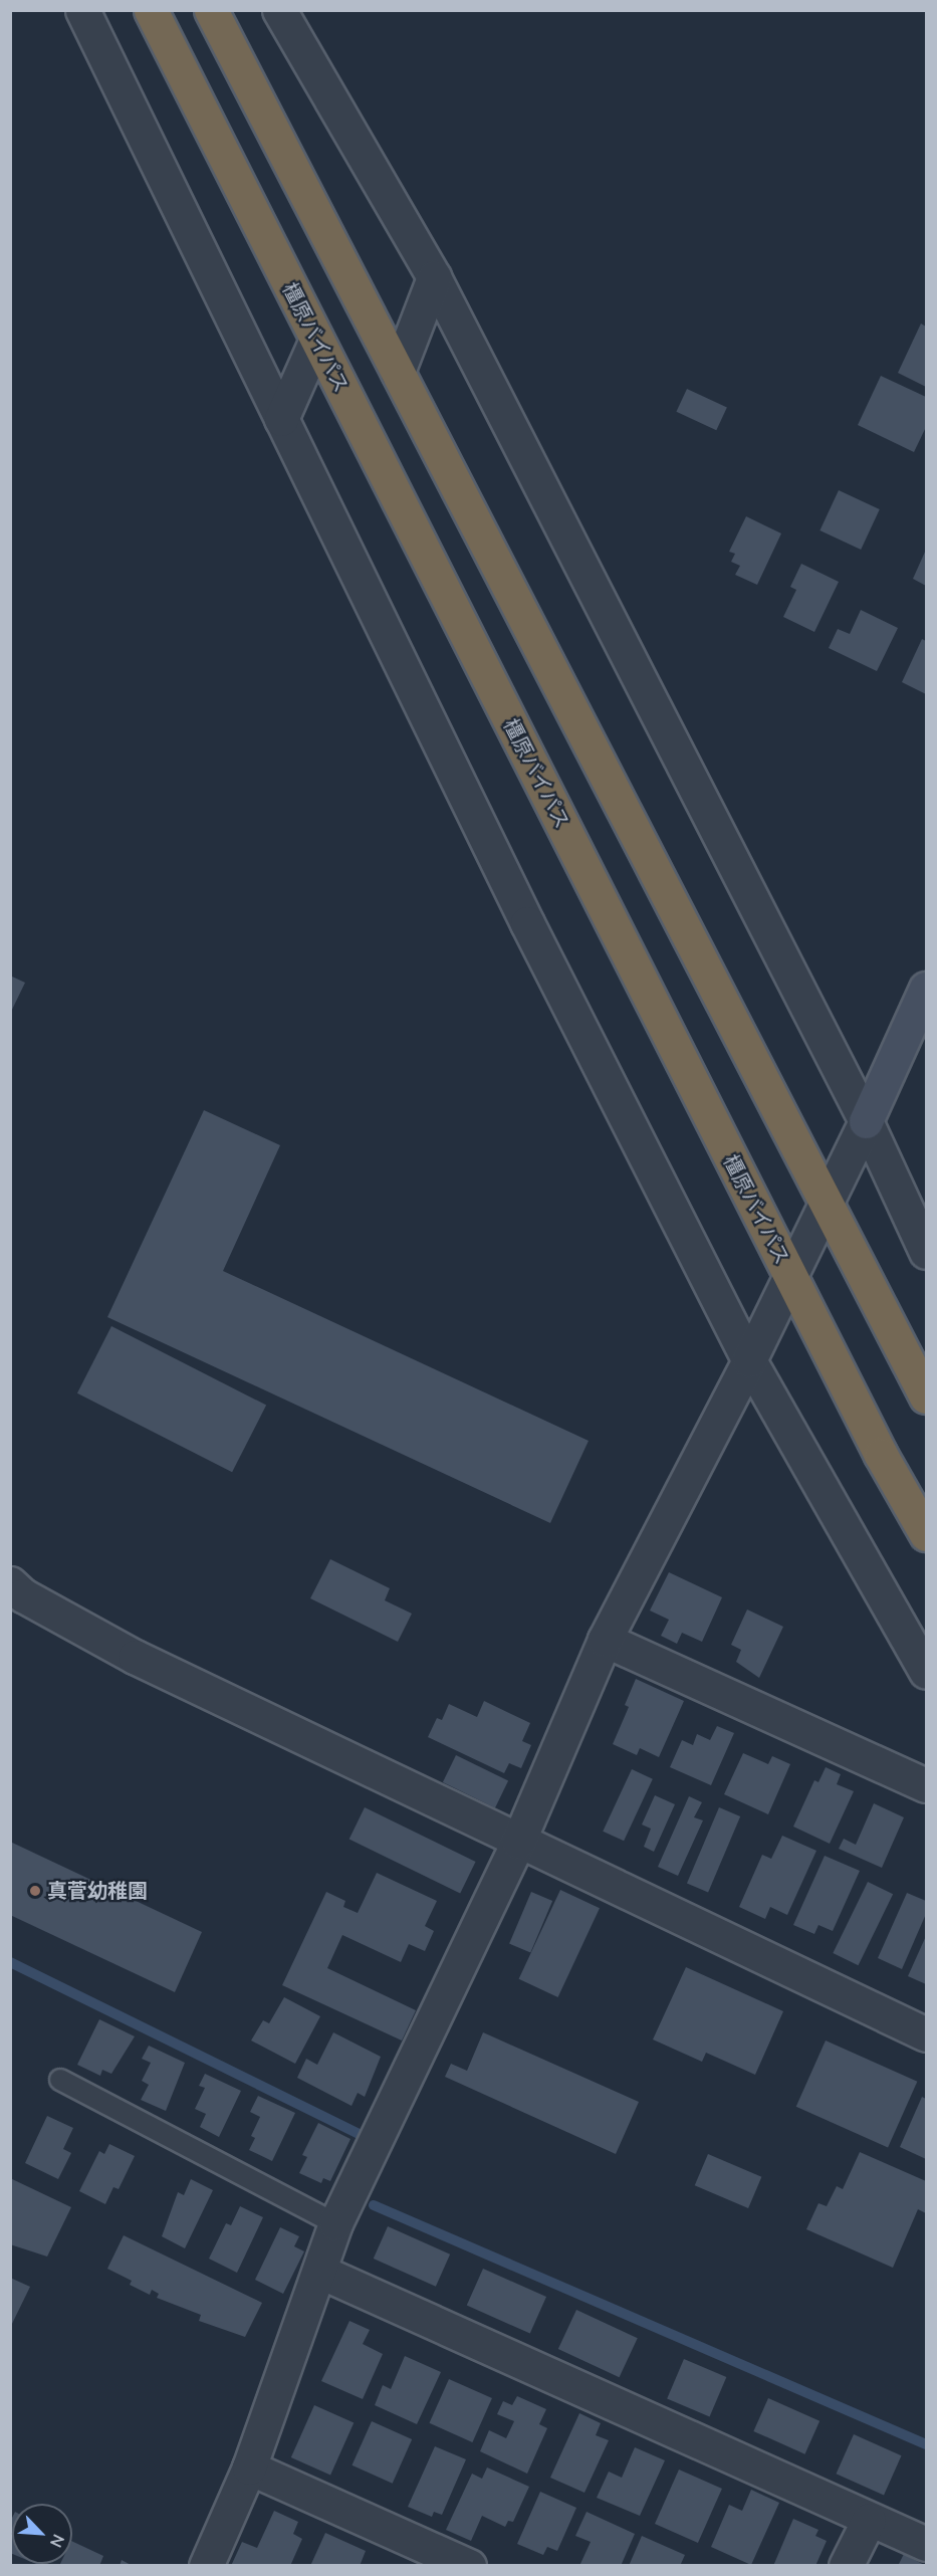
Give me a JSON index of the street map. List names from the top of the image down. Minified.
{"streets":{"highway":["橿原バイパス"]},"places":["真菅幼稚園"],"north":"bottom right"}
